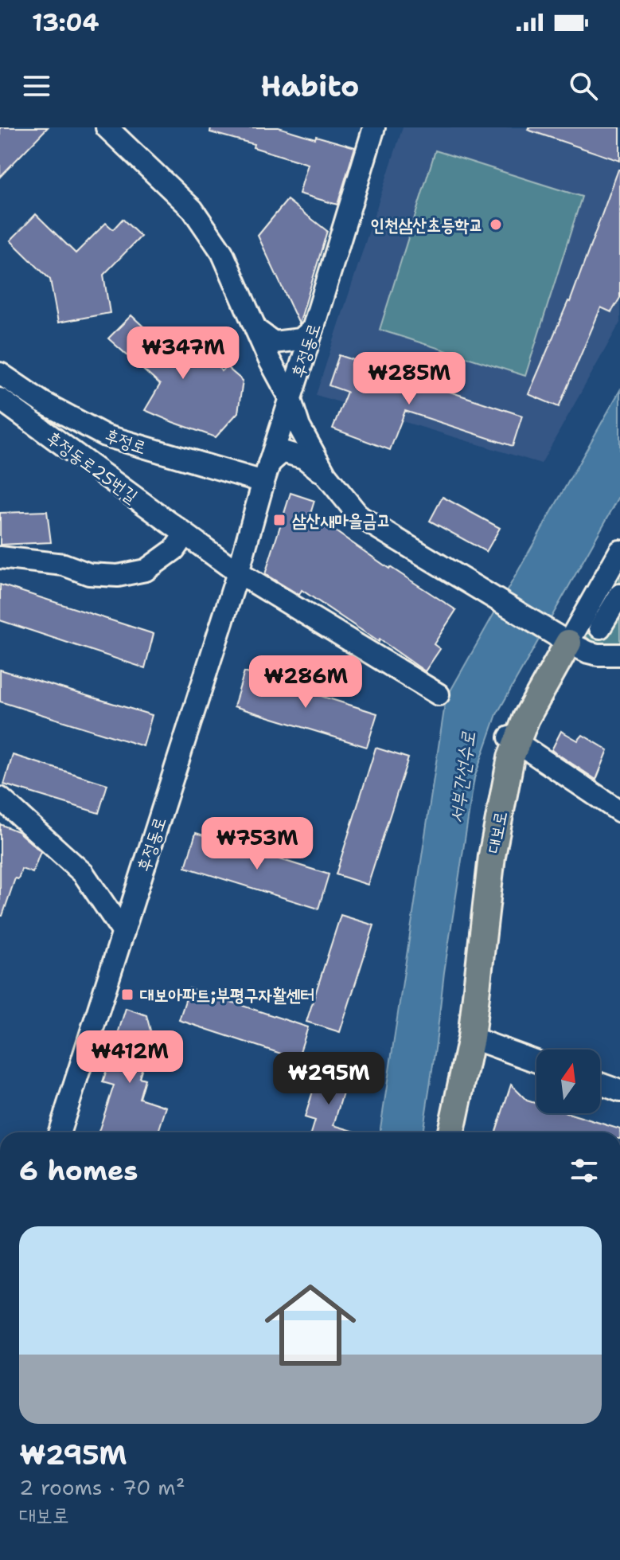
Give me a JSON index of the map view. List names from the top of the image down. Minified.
{"streets":{"main road":["대보로"],"street":["후정동로","후정로","후정동로25번길"]},"crossings":[["후정동로","후정로"],["후정동로","후정동로25번길"]],"water":["서부간선수로"],"places":{"other":["인천삼산초등학교"],"transit":["삼산새마을금고","대보아파트;부평구자활센터"]},"north":"top","page":{"status":"13:04","header":"Habito","price":["₩347M","₩285M","₩286M","₩753M","₩412M","₩295M"],"heading":"6 homes","list":[{"name":"₩295M","note":"2 rooms · 70 m² · 대보로"}]}}
